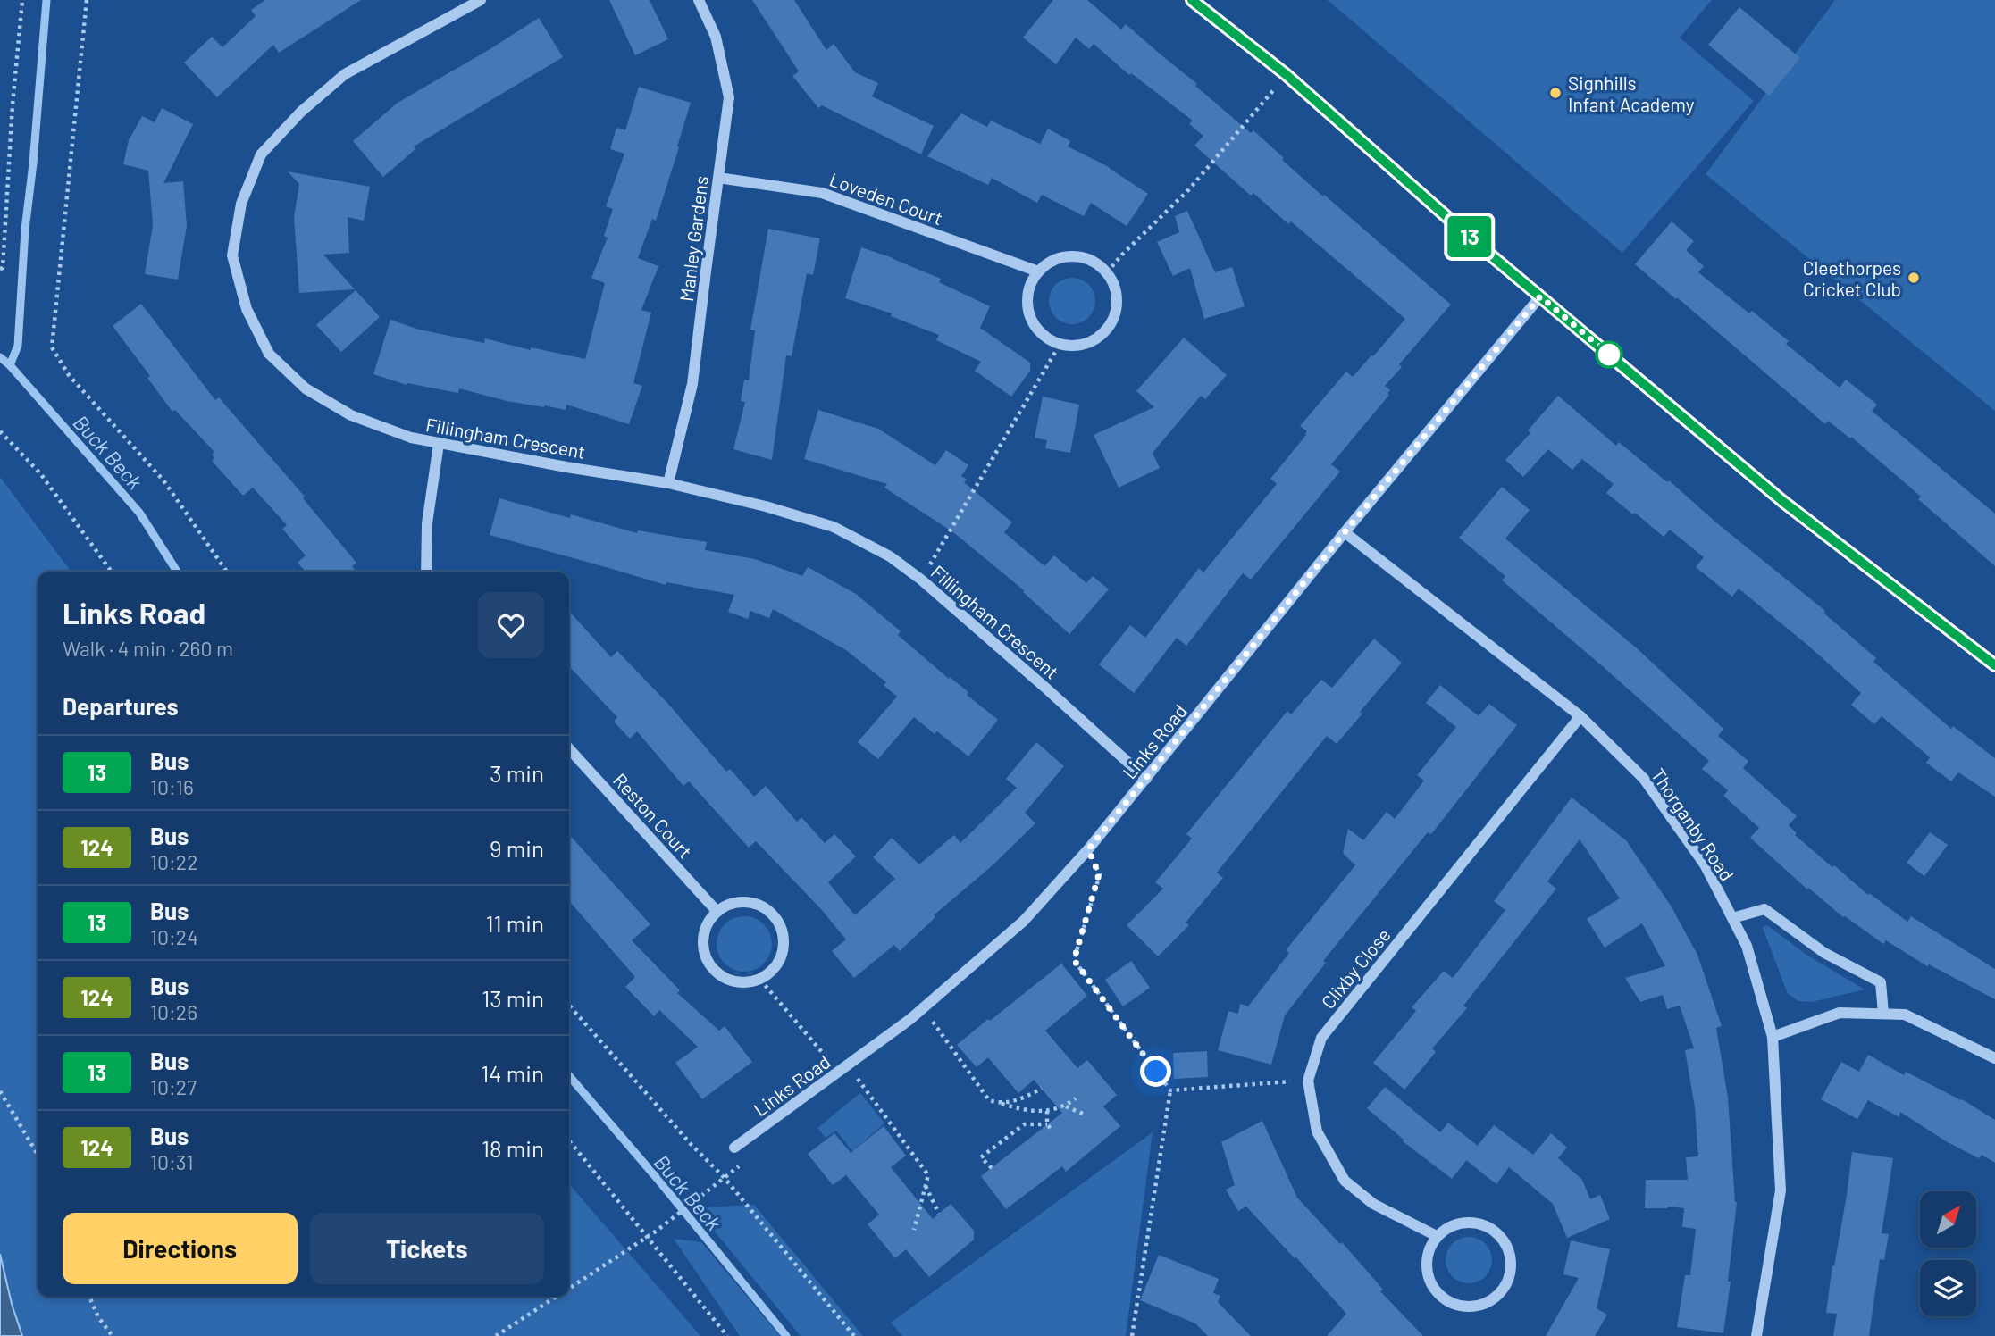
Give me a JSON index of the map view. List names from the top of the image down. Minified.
{"streets":{"street":["Loveden Court","Manley Gardens","Fillingham Crescent","Links Road","Reston Court","Thorganby Road","Clixby Close"]},"crossings":[["Loveden Court","Manley Gardens"],["Manley Gardens","Fillingham Crescent"],["Fillingham Crescent","Links Road"],["Links Road","Thorganby Road"],["Thorganby Road","Clixby Close"]],"water":["Buck Beck"],"places":["Signhills Infant Academy","Cleethorpes Cricket Club"],"lines":["bus line 13"],"north":"top right","page":{"on_map":"13","heading":[["Links Road","Walk · 4 min · 260 m"],"Departures"],"list":[{"mark":"13","name":"Bus","note":"10:16","value":"3 min"},{"mark":"124","name":"Bus","note":"10:22","value":"9 min"},{"mark":"13","name":"Bus","note":"10:24","value":"11 min"},{"mark":"124","name":"Bus","note":"10:26","value":"13 min"},{"mark":"13","name":"Bus","note":"10:27","value":"14 min"},{"mark":"124","name":"Bus","note":"10:31","value":"18 min"}],"buttons":["Directions","Tickets"]}}
